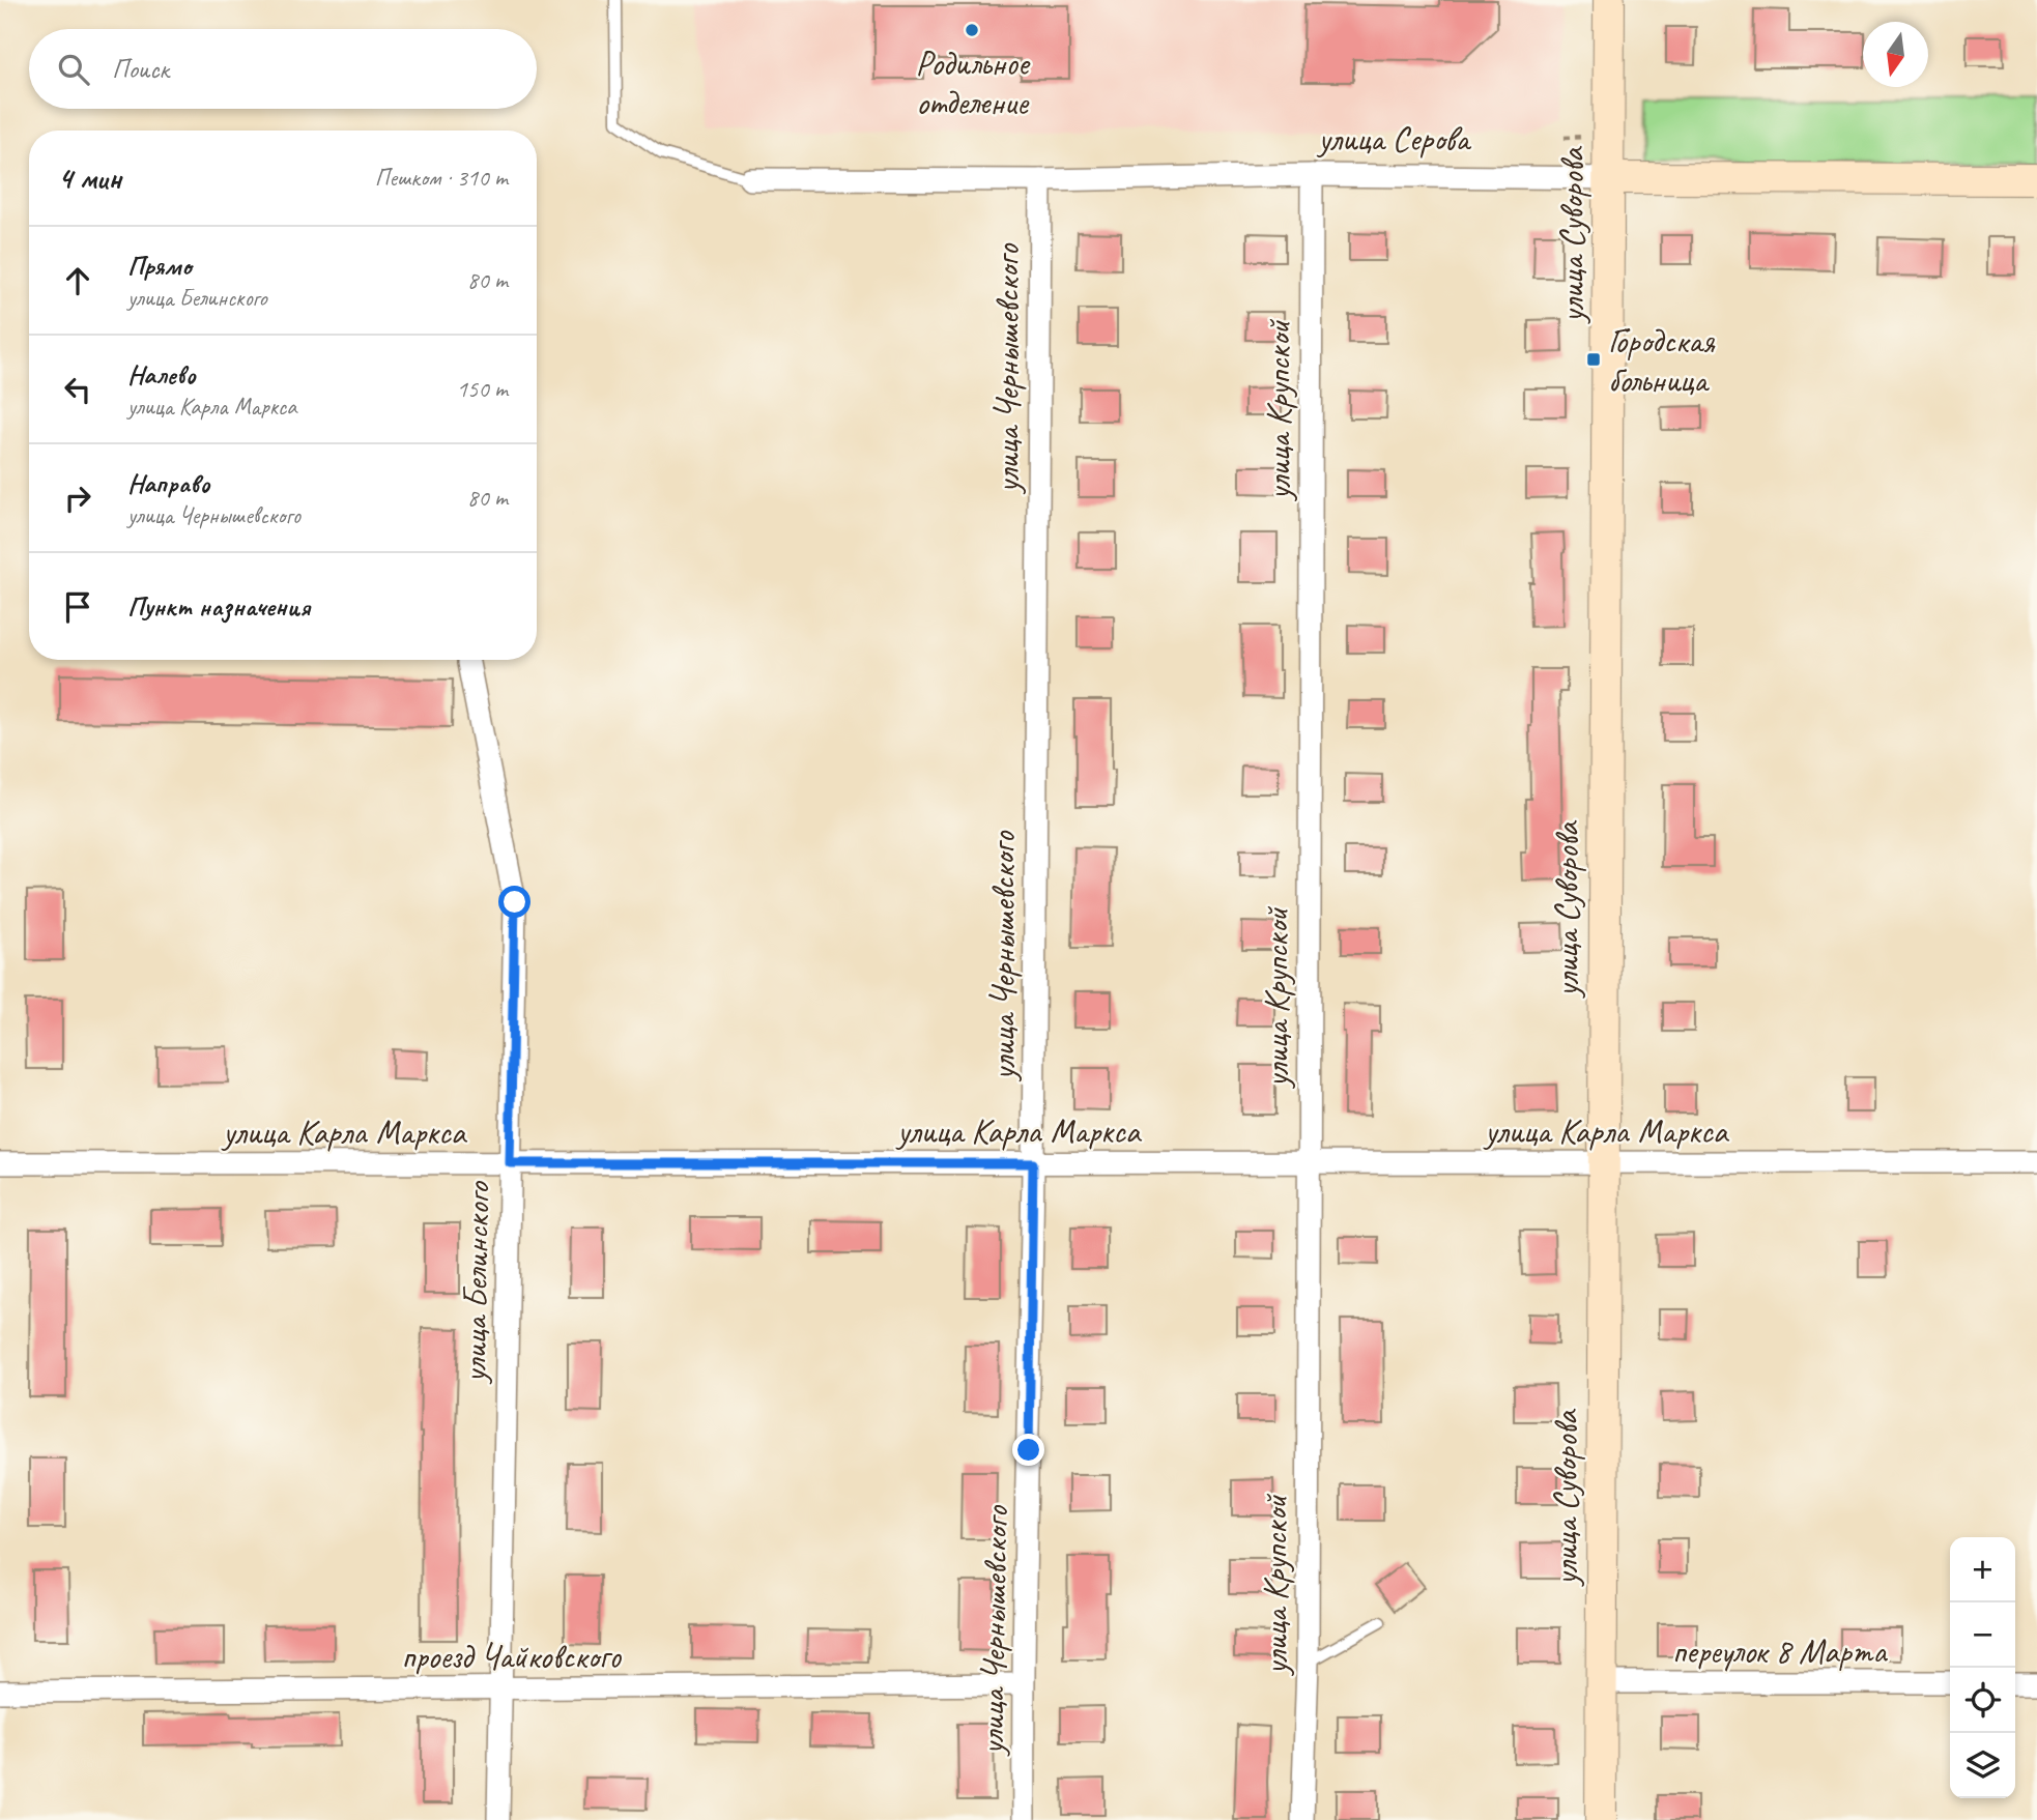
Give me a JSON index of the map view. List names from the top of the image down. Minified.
{"streets":{"street":["улица Серова","улица Суворова","улица Чернышевского","улица Крупской","улица Карла Маркса","улица Белинского","переулок 8 Марта","проезд Чайковского"]},"crossings":[["улица Серова","улица Суворова"],["улица Серова","улица Чернышевского"],["улица Серова","улица Крупской"],["улица Суворова","улица Карла Маркса"],["улица Суворова","переулок 8 Марта"],["улица Чернышевского","улица Карла Маркса"],["улица Чернышевского","проезд Чайковского"],["улица Крупской","улица Карла Маркса"],["улица Карла Маркса","улица Белинского"],["улица Белинского","проезд Чайковского"]],"places":{"other":["Родильное отделение"],"transit":["Городская больница"]},"north":"bottom","page":{"search":"Поиск","heading":["4 мин","Пешком · 310 m"],"list":[["Прямо","улица Белинского","80 m"],["Налево","улица Карла Маркса","150 m"],["Направо","улица Чернышевского","80 m"],"Пункт назначения"],"map_buttons":["+","−"]}}
